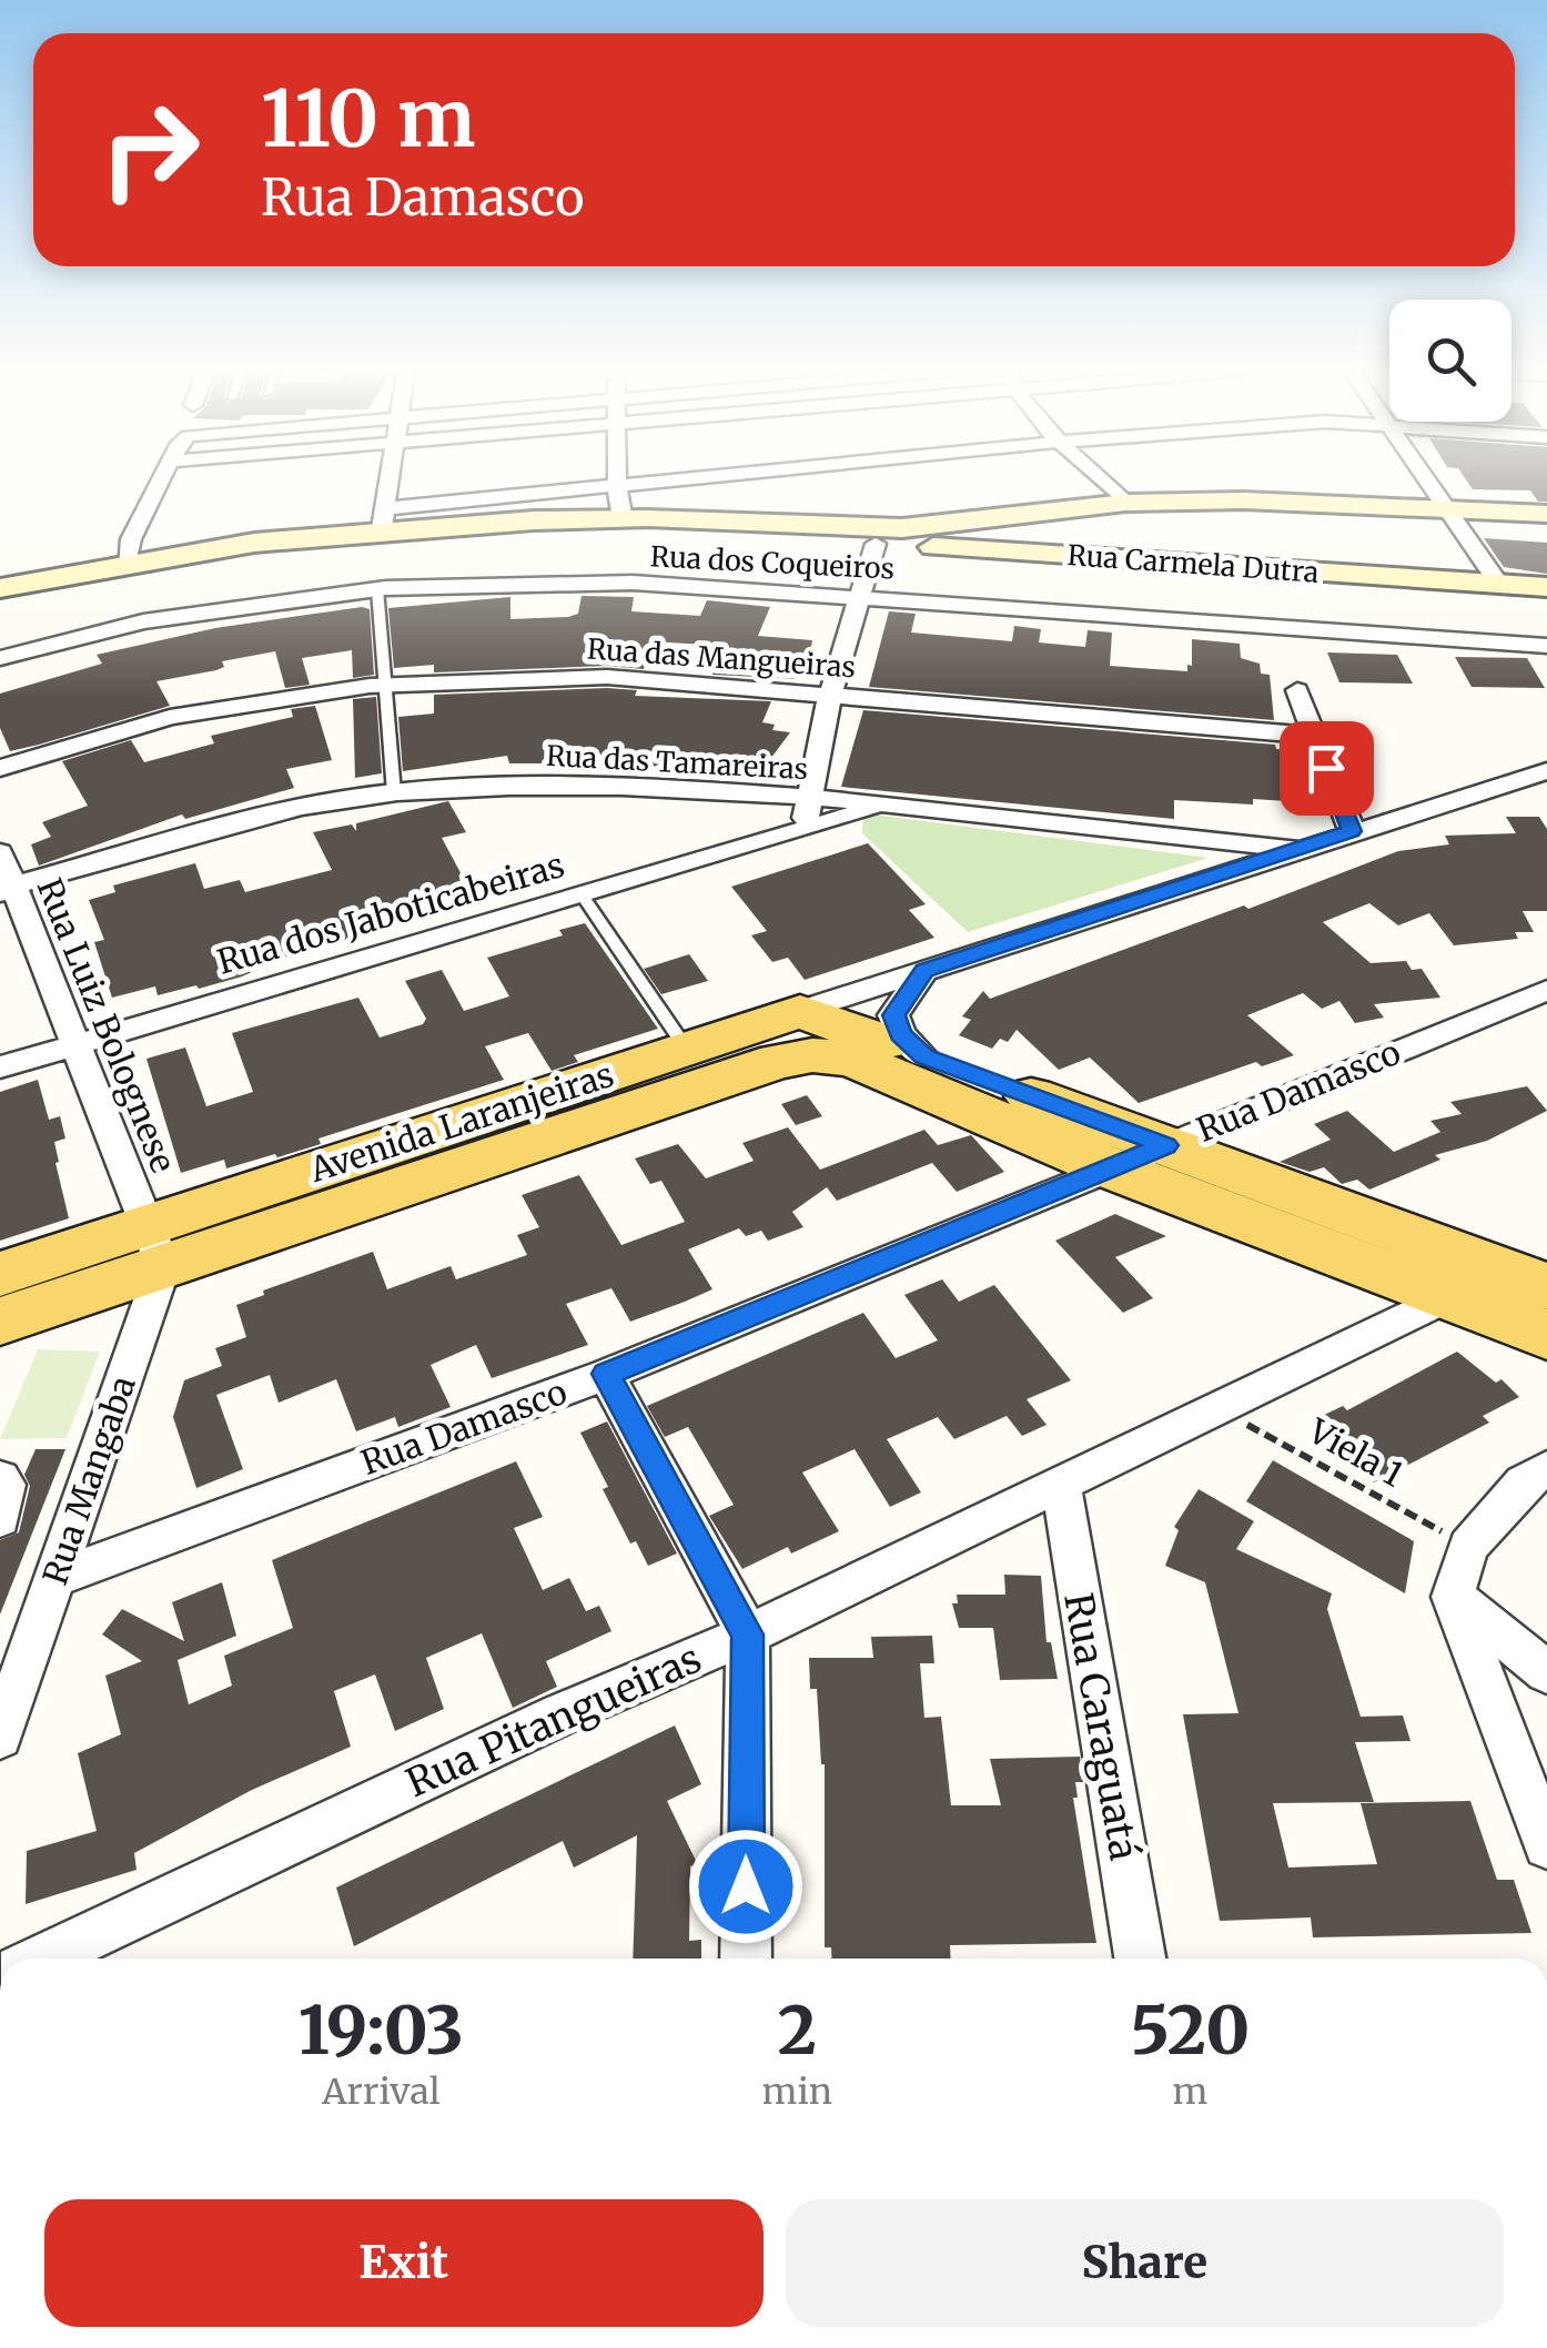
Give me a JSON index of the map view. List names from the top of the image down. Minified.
{"streets":{"main road":["Rua Carmela Dutra","Avenida Laranjeiras"],"street":["Rua dos Coqueiros","Rua das Mangueiras","Rua das Tamareiras","Rua dos Jaboticabeiras","Rua Luiz Bolognese","Rua Damasco","Rua Mangaba","Rua Pitangueiras","Rua Caraguatá"],"path":["Viela 1"]},"crossings":[["Rua das Tamareiras","Rua dos Jaboticabeiras"],["Rua das Tamareiras","Rua Luiz Bolognese"],["Rua das Tamareiras","Avenida Laranjeiras"],["Rua dos Jaboticabeiras","Rua Luiz Bolognese"],["Rua Luiz Bolognese","Avenida Laranjeiras"],["Rua Luiz Bolognese","Rua Mangaba"],["Rua Damasco","Avenida Laranjeiras"],["Rua Damasco","Rua Mangaba"],["Avenida Laranjeiras","Rua Mangaba"],["Viela 1","Rua Pitangueiras"],["Rua Pitangueiras","Rua Caraguatá"]],"page":{"turn":["110 m","Rua Damasco"],"eta":["19:03","Arrival","2","min","520","m"],"buttons":["Exit","Share"]}}
